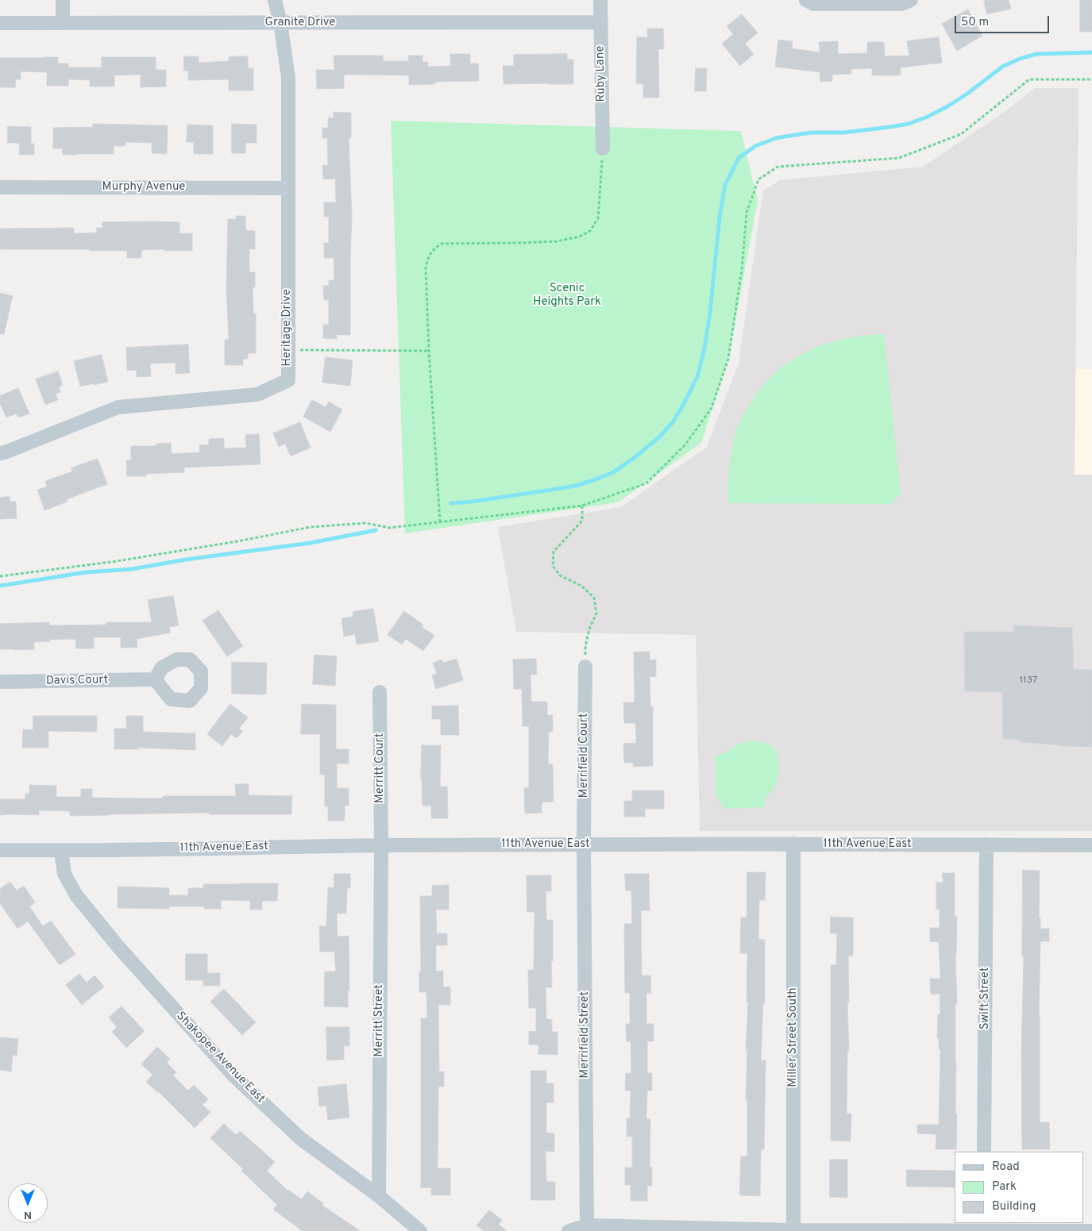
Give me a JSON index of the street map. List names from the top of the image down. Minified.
{"streets":{"street":["Granite Drive","Ruby Lane","Murphy Avenue","Heritage Drive","Davis Court","Merrifield Court","Merritt Court","11th Avenue East","Swift Street","Merritt Street","Merrifield Street","Miller Street South","Shakopee Avenue East"]},"crossings":[["Granite Drive","Ruby Lane"],["Granite Drive","Heritage Drive"],["Murphy Avenue","Heritage Drive"],["Merrifield Court","11th Avenue East"],["Merrifield Court","Merrifield Street"],["Merritt Court","11th Avenue East"],["Merritt Court","Merritt Street"],["11th Avenue East","Swift Street"],["11th Avenue East","Merritt Street"],["11th Avenue East","Merrifield Street"],["11th Avenue East","Miller Street South"],["11th Avenue East","Shakopee Avenue East"],["Merritt Street","Shakopee Avenue East"]],"parks":["Scenic Heights Park"],"house_numbers":["1137"],"legend":["Road","Park","Building"],"scale_bar":"50 m","north":"bottom"}
